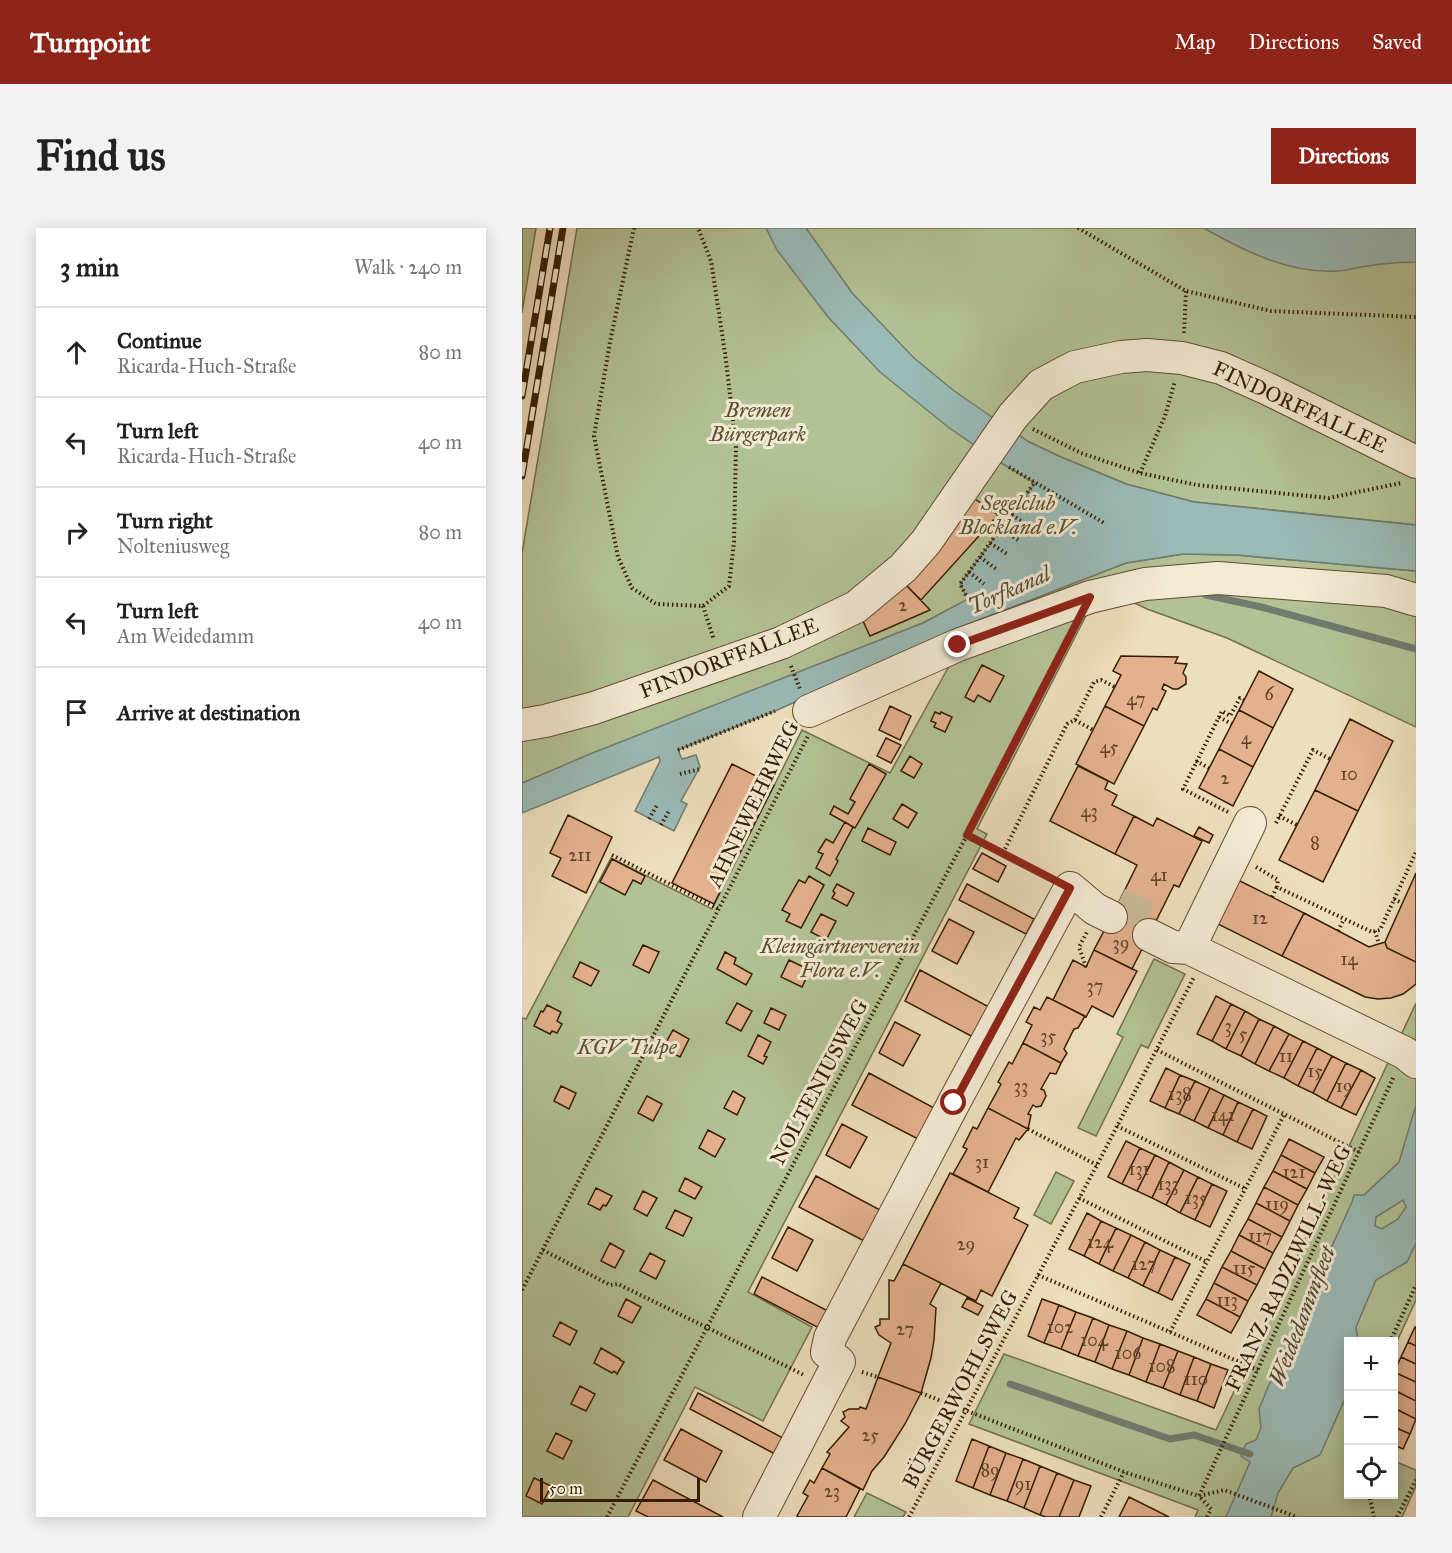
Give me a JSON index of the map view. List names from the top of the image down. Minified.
{"streets":{"street":["FINDORFFALLEE"],"path":["AHNEWEHRWEG","NOLTENIUSWEG","FRANZ-RADZIWILL-WEG","BÜRGERWOHLSWEG"]},"crossings":[["FRANZ-RADZIWILL-WEG","BÜRGERWOHLSWEG"]],"water":["Torfkanal","Weidedammfleet"],"parks":["Bremen Bürgerpark","Segelclub Blockland e.V.","Kleingärtnerverein Flora e.V.","KGV Tulpe"],"house_numbers":["2","6","47","4","45","10","2","43","8","211","41","12","39","14","37","3","5","35","11","15","33","19","138","141","31","131","121","133","135","119","117","124","29","127","115","113","102","27","104","106","108","110","25","89","91","23"],"scale_bar":"50 m","page":{"header":"Turnpoint","nav":["Map","Directions","Saved"],"buttons":"Directions","title":"Find us","heading":["3 min","Walk · 240 m"],"list":[["Continue","Ricarda-Huch-Straße","80 m"],["Turn left","Ricarda-Huch-Straße","40 m"],["Turn right","Nolteniusweg","80 m"],["Turn left","Am Weidedamm","40 m"],"Arrive at destination"],"map_buttons":["+","−"],"scale":"50 m"}}
